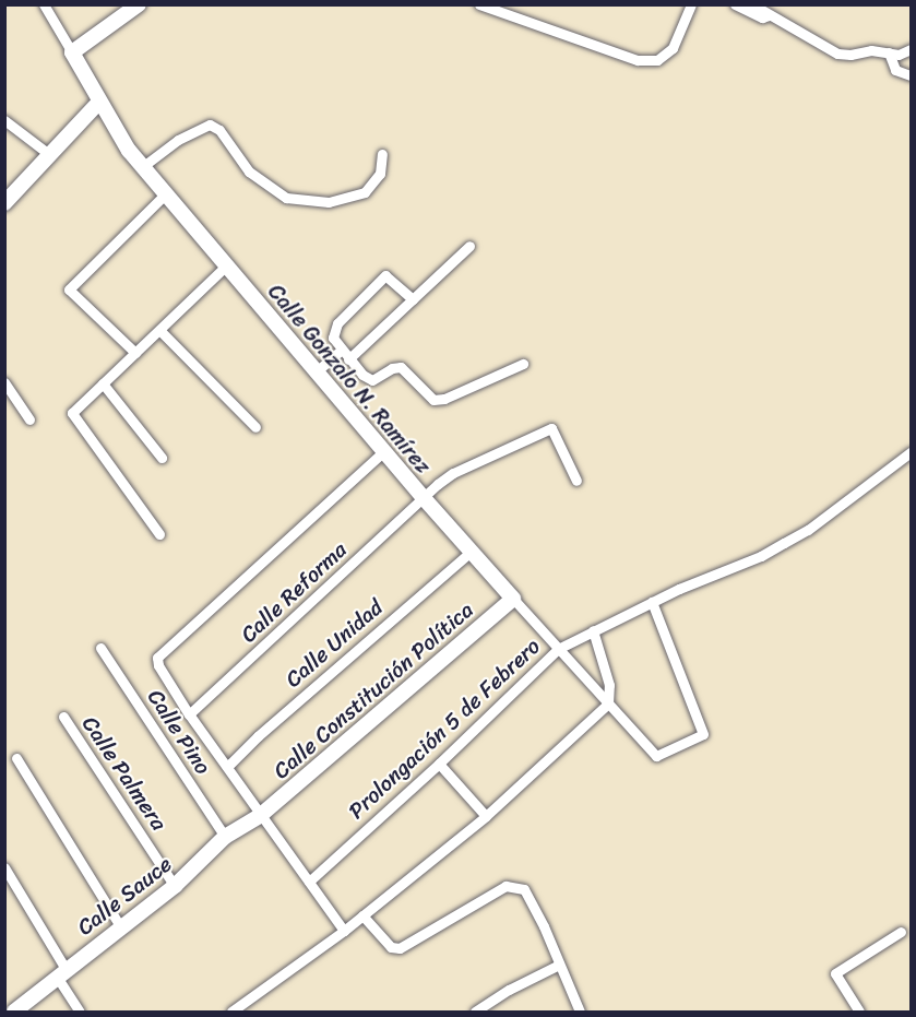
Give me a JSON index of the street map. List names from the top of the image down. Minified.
{"streets":{"street":["Calle Gonzalo N. Ramírez","Calle Reforma","Calle Unidad","Calle Constitución Política","Prolongación 5 de Febrero","Calle Pino","Calle Palmera","Calle Sauce"]},"crossings":[["Calle Gonzalo N. Ramírez","Calle Reforma"],["Calle Gonzalo N. Ramírez","Calle Unidad"],["Calle Gonzalo N. Ramírez","Calle Constitución Política"],["Calle Gonzalo N. Ramírez","Prolongación 5 de Febrero"],["Calle Constitución Política","Calle Sauce"],["Calle Pino","Calle Sauce"],["Calle Palmera","Calle Sauce"]]}
